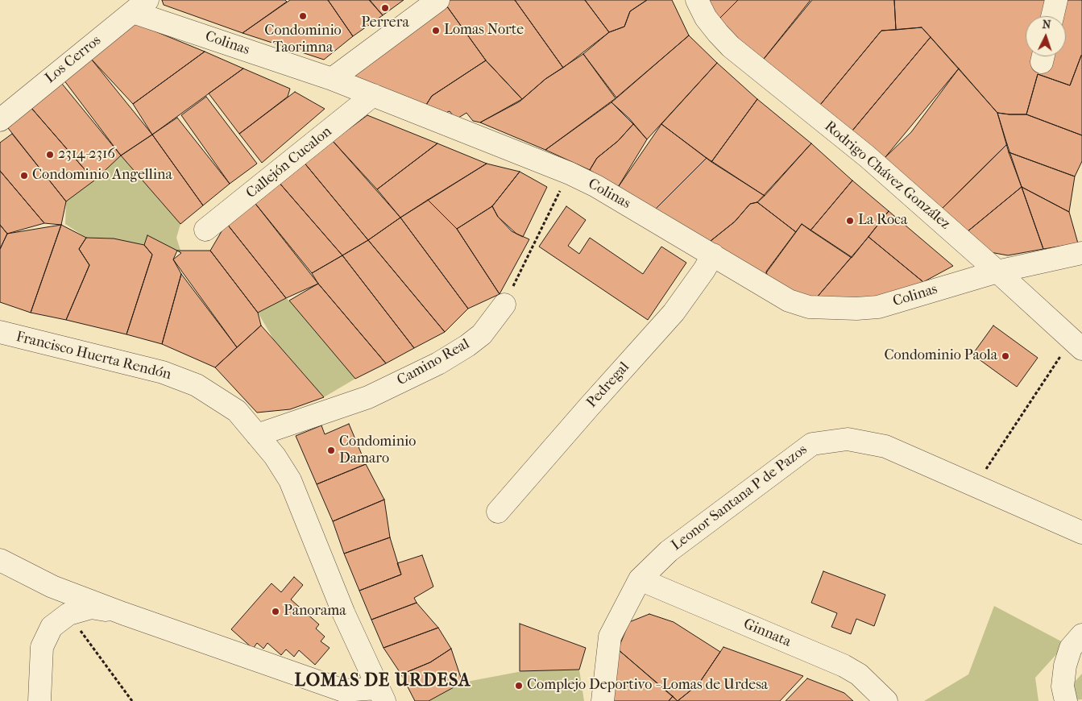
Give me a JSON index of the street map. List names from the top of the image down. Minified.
{"streets":{"street":["Colinas","Los Cerros","Callejón Cucalon","Rodrigo Chávez González","Francisco Huerta Rendón","Camino Real","Pedregal","Leonor Santana P de Pazos","Ginnata"]},"crossings":[["Colinas","Los Cerros"],["Colinas","Callejón Cucalon"],["Colinas","Rodrigo Chávez González"],["Colinas","Pedregal"],["Francisco Huerta Rendón","Camino Real"],["Leonor Santana P de Pazos","Ginnata"]],"districts":["LOMAS DE URDESA"],"places":["Perrera","Condominio Taorimna","Lomas Norte","2314-2316","Condominio Angellina","La Roca","Condominio Paola","Condominio Damaro","Panorama","Complejo Deportivo - Lomas de Urdesa"],"north":"top"}
